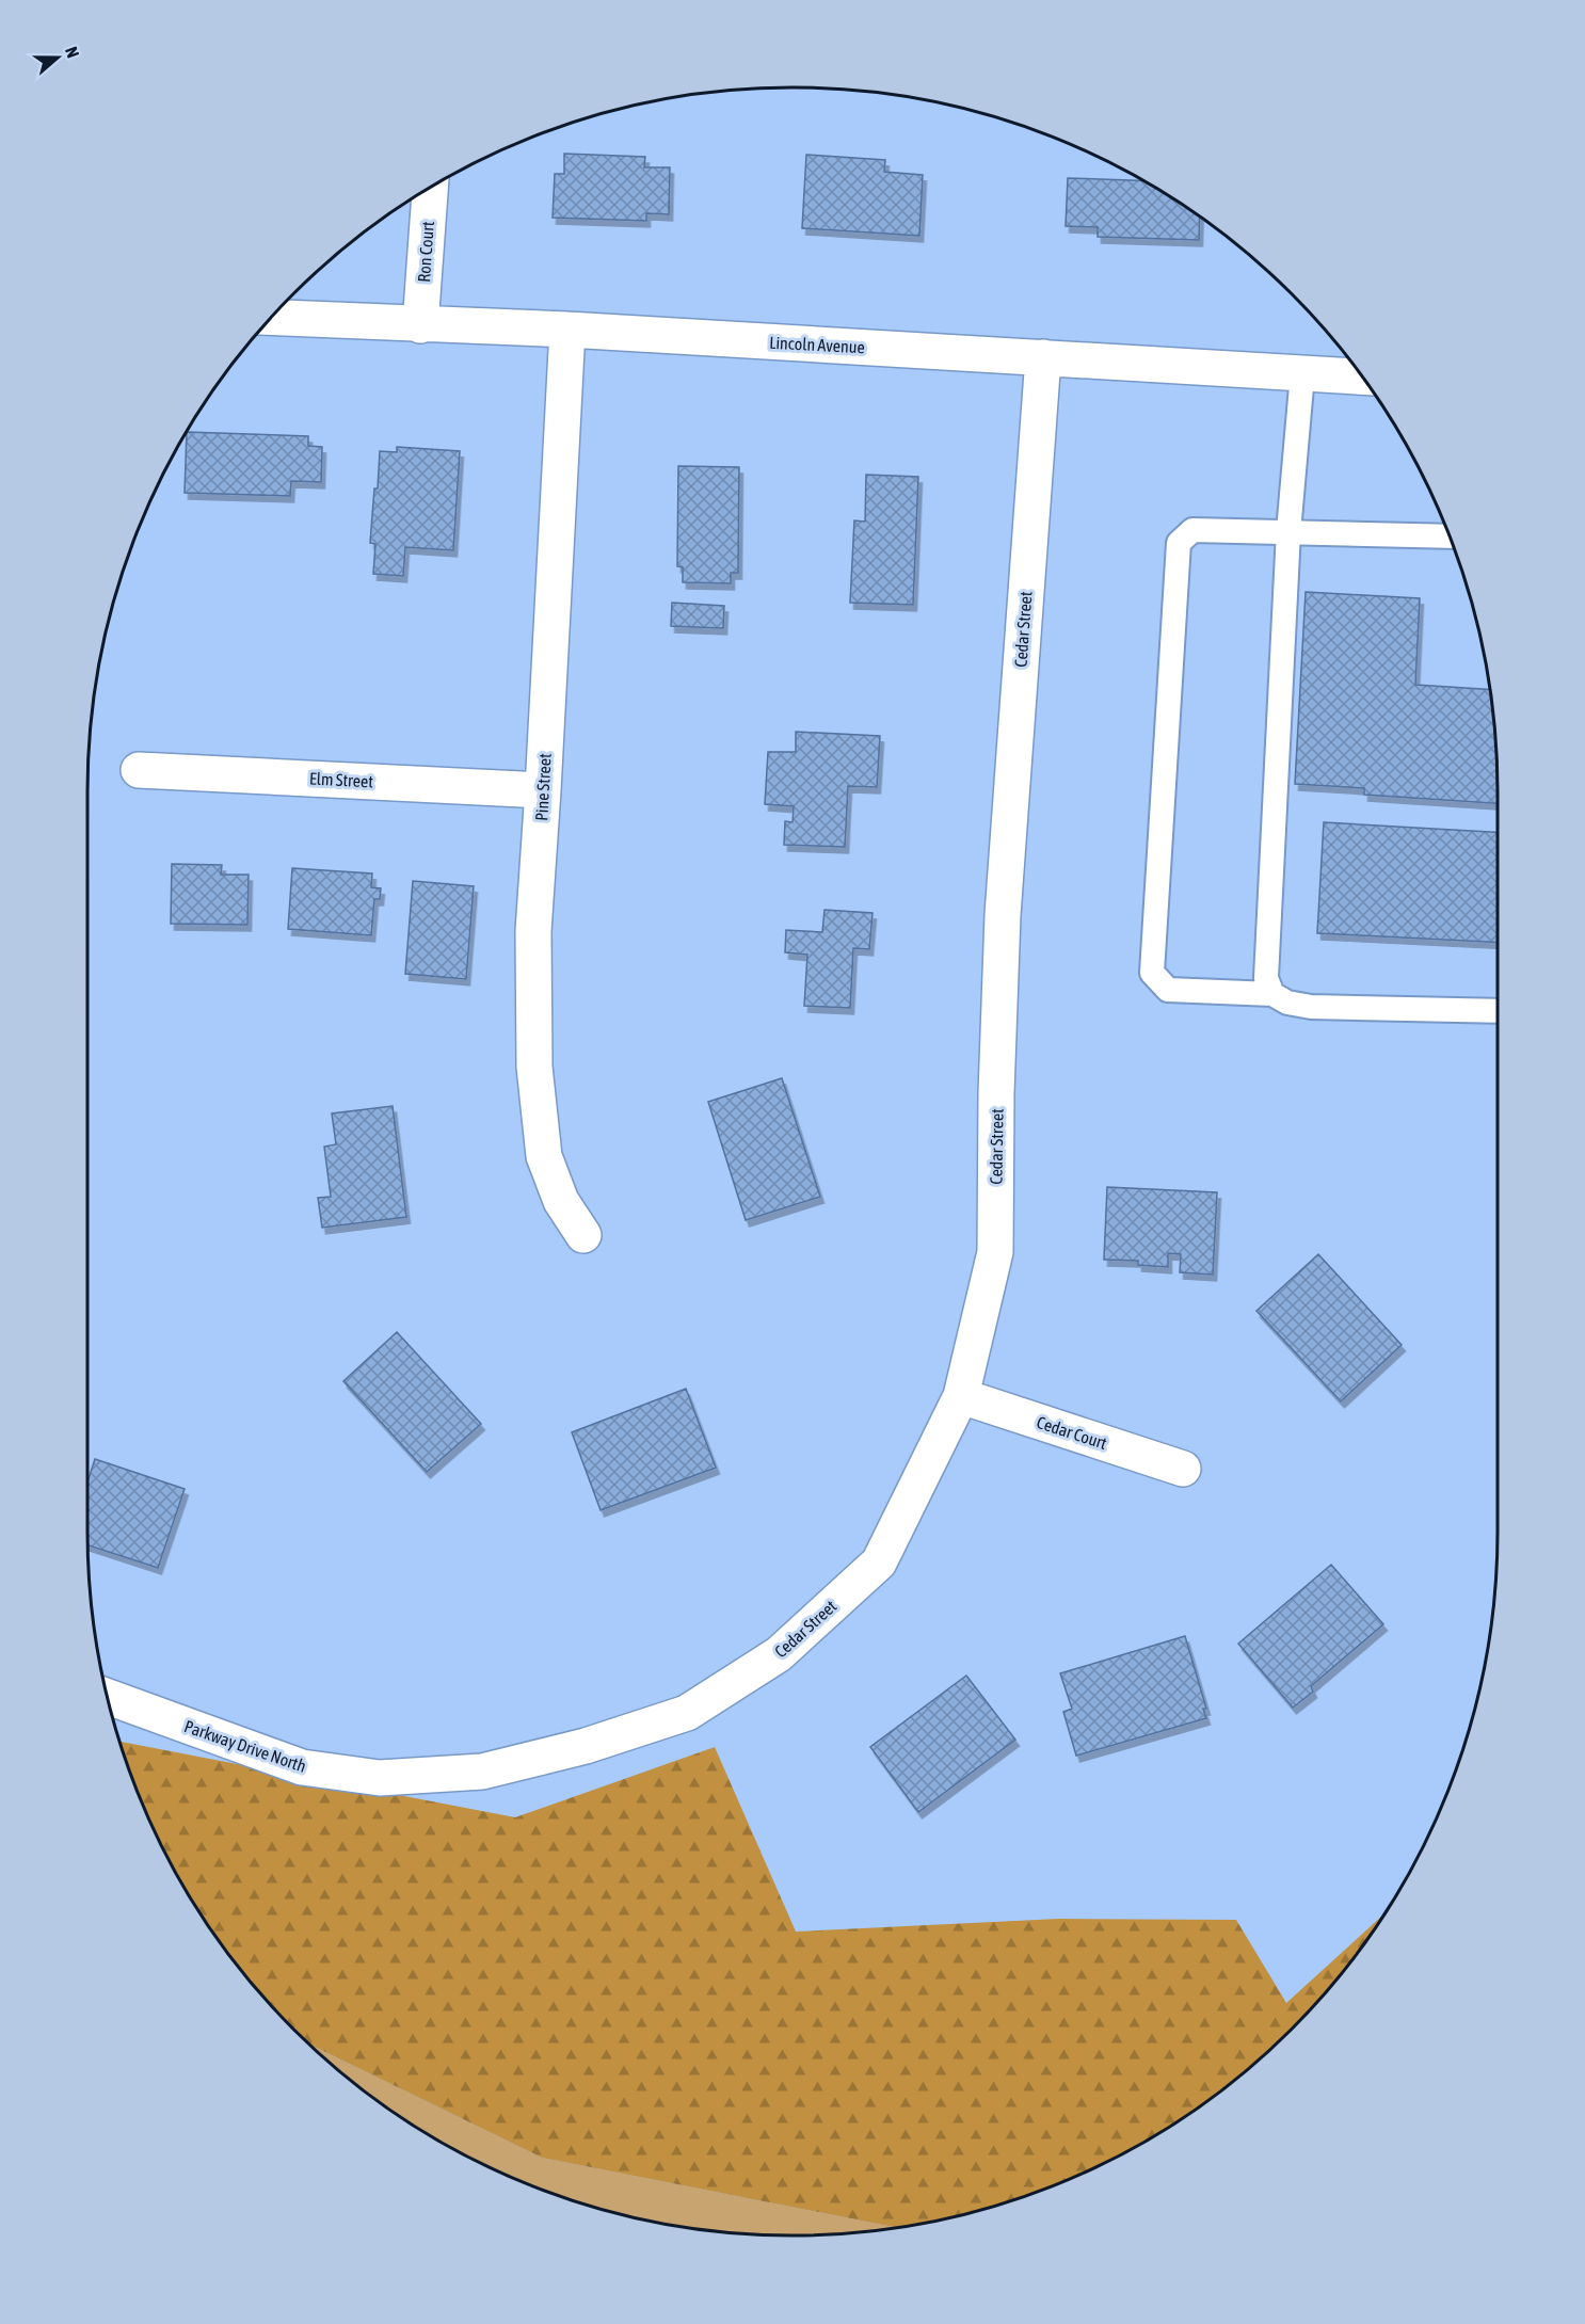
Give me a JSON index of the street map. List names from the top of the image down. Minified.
{"streets":{"street":["Ron Court","Lincoln Avenue","Cedar Street","Elm Street","Pine Street","Cedar Court","Parkway Drive North"]},"crossings":[["Ron Court","Lincoln Avenue"],["Lincoln Avenue","Cedar Street"],["Lincoln Avenue","Pine Street"],["Cedar Street","Cedar Court"],["Cedar Street","Parkway Drive North"],["Elm Street","Pine Street"]],"north":"right"}
